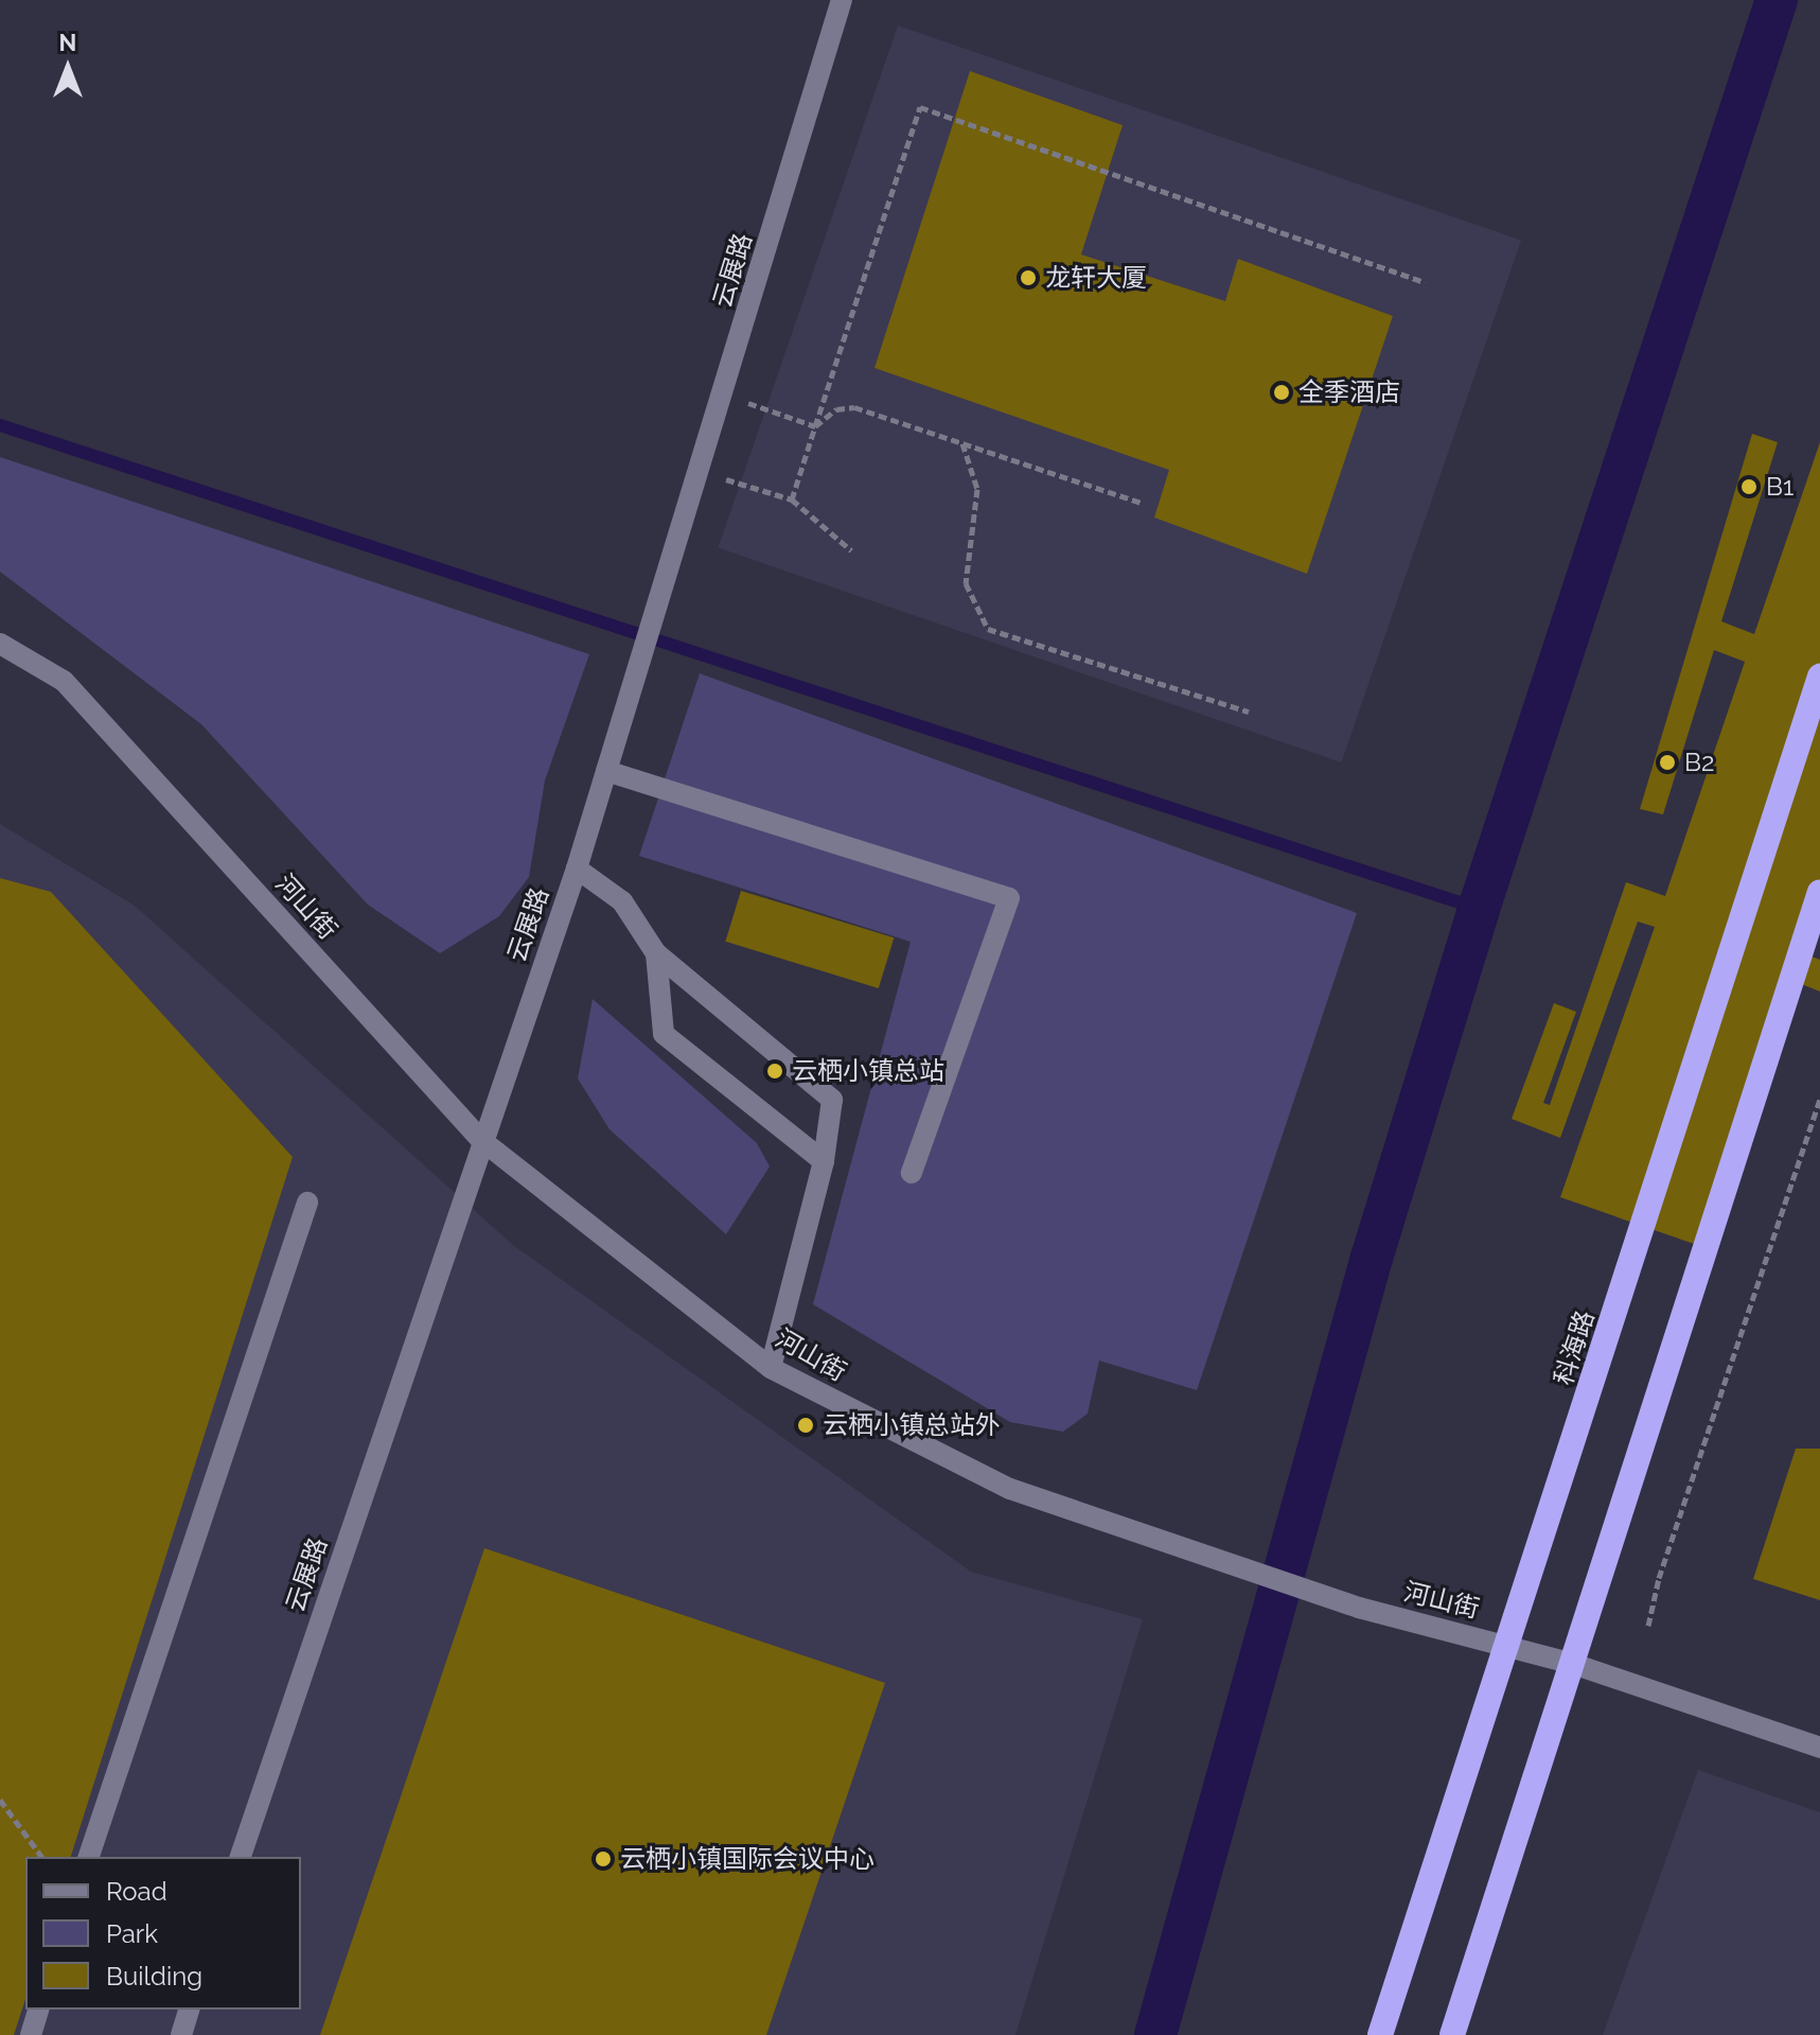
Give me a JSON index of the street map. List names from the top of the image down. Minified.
{"streets":{"highway":["科海路"],"street":["云展路","河山街"]},"crossings":[["云展路","河山街"],["河山街","科海路"]],"places":["龙轩大厦","全季酒店","B1","B2","云栖小镇总站","云栖小镇总站外","云栖小镇国际会议中心"],"legend":["Road","Park","Building"],"north":"top"}
